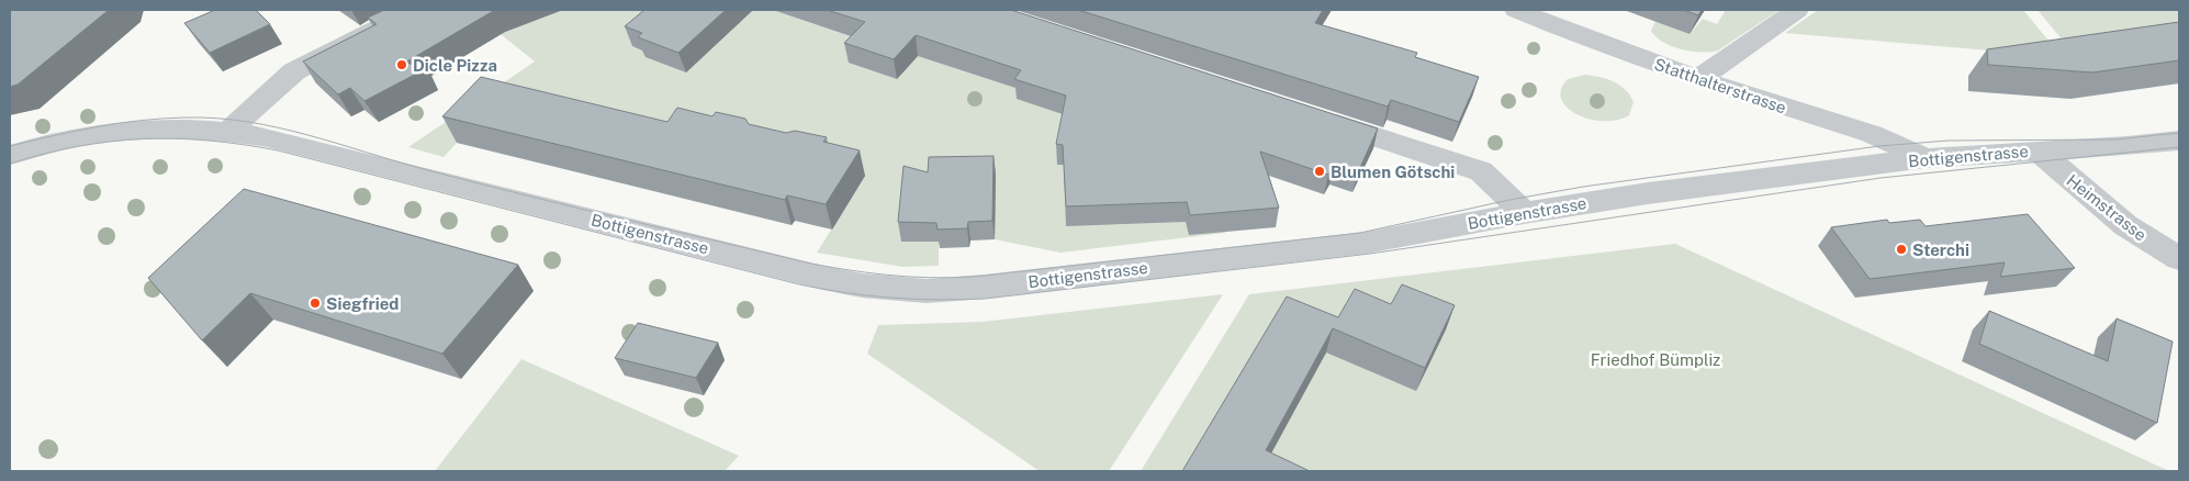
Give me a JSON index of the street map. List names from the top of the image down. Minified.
{"streets":{"street":["Statthalterstrasse","Bottigenstrasse","Heimstrasse"]},"crossings":[["Statthalterstrasse","Bottigenstrasse"],["Bottigenstrasse","Heimstrasse"]],"parks":["Friedhof Bümpliz"],"places":["Dicle Pizza","Blumen Götschi","Sterchi","Siegfried"]}
